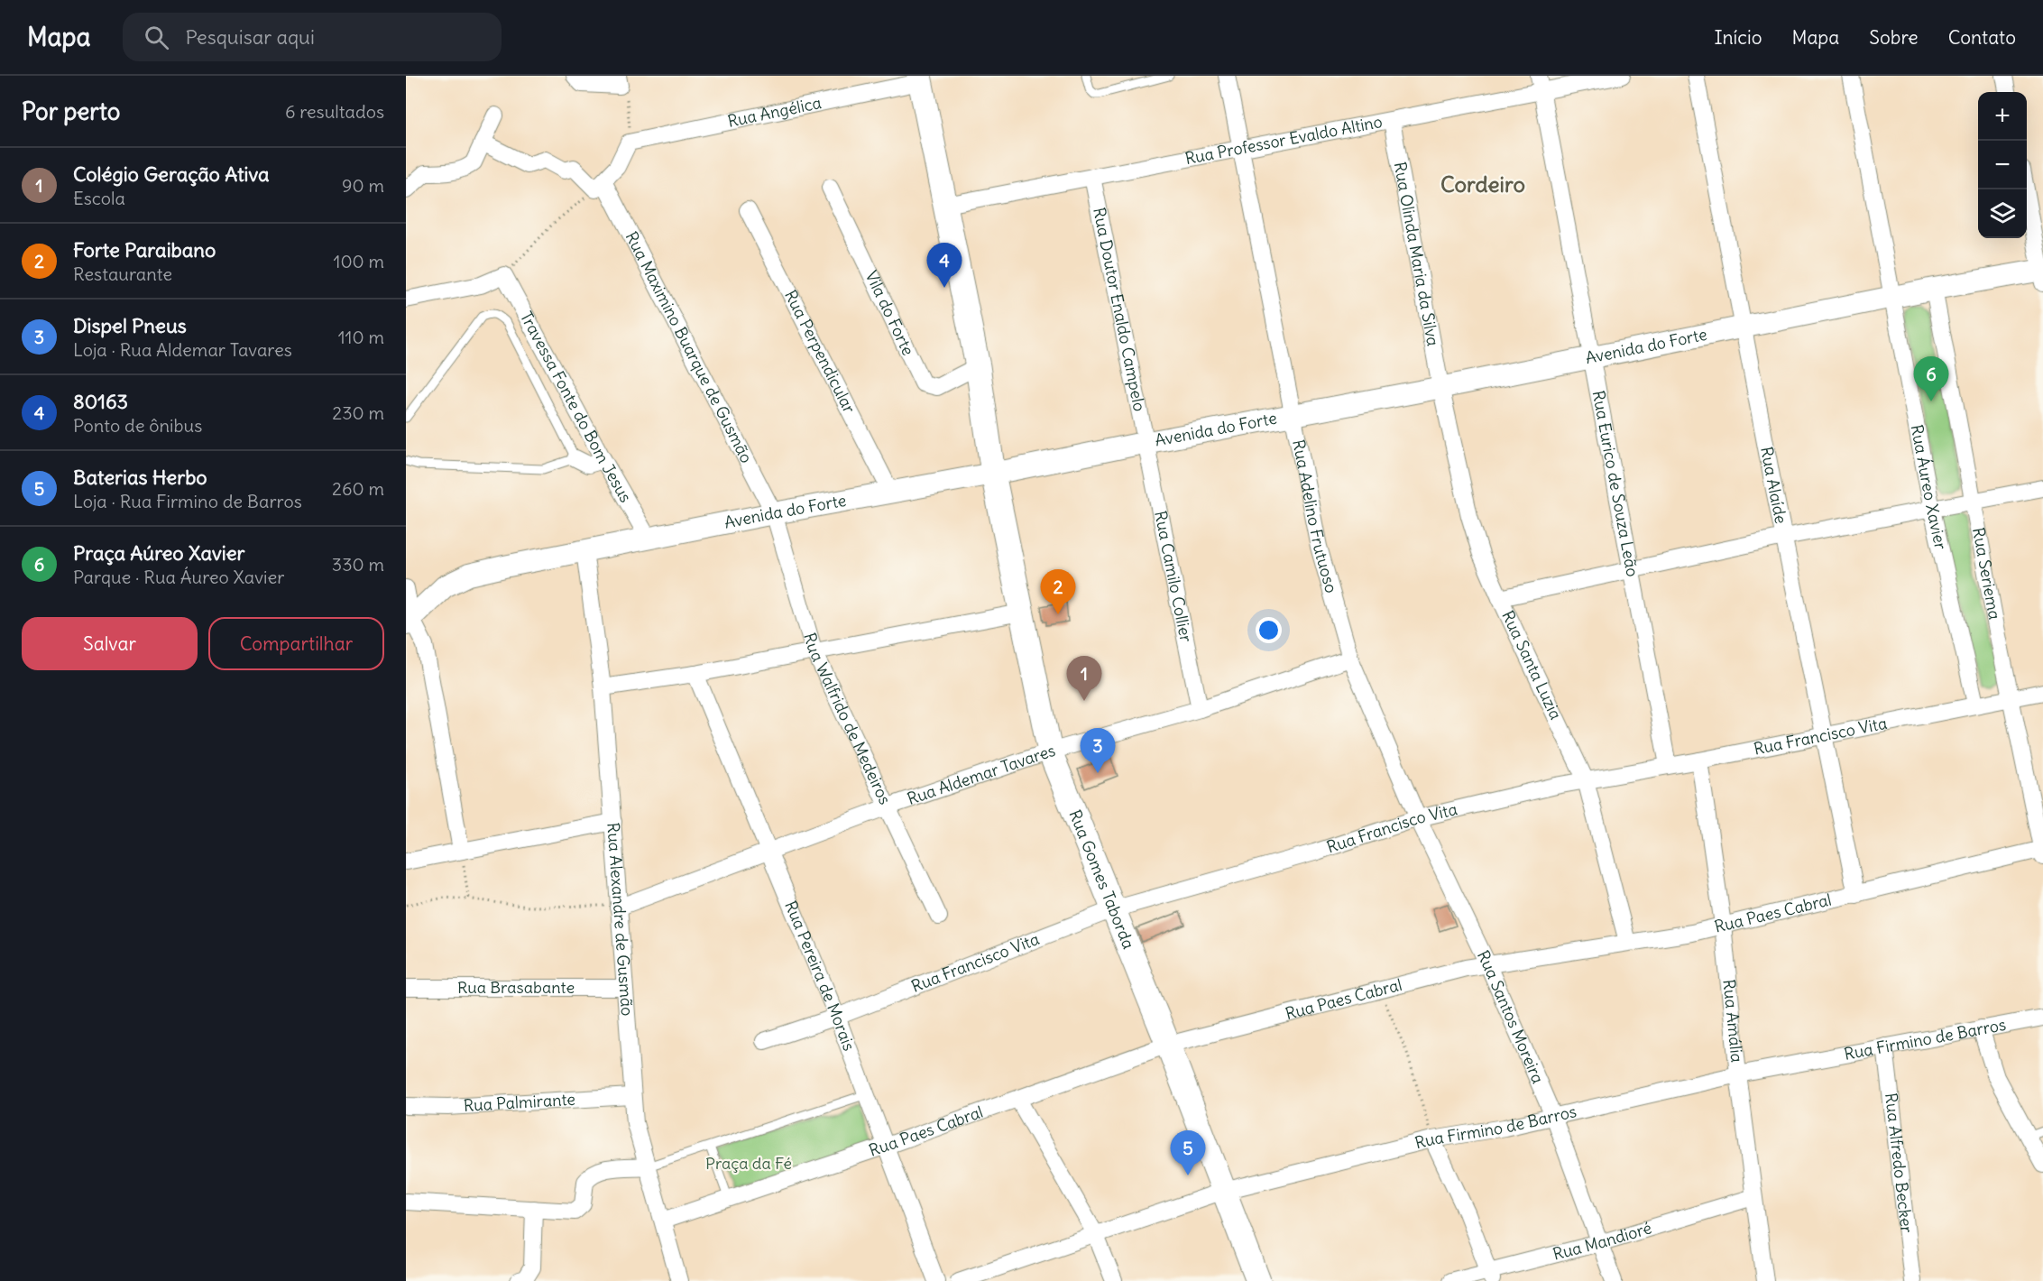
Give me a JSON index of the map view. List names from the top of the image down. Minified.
{"streets":{"main road":["Rua Gomes Taborda"],"street":["Rua Angélica","Rua Professor Evaldo Altino","Rua Olinda Maria da Silva","Rua Doutor Enaldo Campelo","Vila do Forte","Avenida do Forte","Rua Maximino Buarque de Gusmão","Rua Perpendicular","Travessa Fonte do Bom Jesus","Rua Eurico de Souza Leão","Rua Alaíde","Rua Áureo Xavier","Rua Adelino Frutuoso","Rua Seriema","Rua Camilo Collier","Rua Santa Luzia","Rua Walfrido de Medeiros","Rua Francisco Vita","Rua Aldemar Tavares","Rua Paes Cabral","Rua Alexandre de Gusmão","Rua Pereira de Morais","Rua Brasabante","Rua Santos Moreira","Rua Amália","Rua Firmino de Barros","Rua Palmirante","Rua Alfredo Becker","Rua Mandioré"]},"crossings":[["Rua Angélica","Rua Gomes Taborda"],["Rua Professor Evaldo Altino","Rua Olinda Maria da Silva"],["Rua Professor Evaldo Altino","Rua Doutor Enaldo Campelo"],["Rua Professor Evaldo Altino","Rua Eurico de Souza Leão"],["Rua Professor Evaldo Altino","Rua Adelino Frutuoso"],["Rua Professor Evaldo Altino","Rua Gomes Taborda"],["Rua Olinda Maria da Silva","Avenida do Forte"],["Rua Olinda Maria da Silva","Rua Santa Luzia"],["Rua Doutor Enaldo Campelo","Avenida do Forte"],["Rua Doutor Enaldo Campelo","Rua Camilo Collier"],["Vila do Forte","Rua Gomes Taborda"],["Avenida do Forte","Rua Maximino Buarque de Gusmão"],["Avenida do Forte","Rua Perpendicular"],["Avenida do Forte","Travessa Fonte do Bom Jesus"],["Avenida do Forte","Rua Eurico de Souza Leão"],["Avenida do Forte","Rua Alaíde"],["Avenida do Forte","Rua Áureo Xavier"],["Avenida do Forte","Rua Adelino Frutuoso"],["Avenida do Forte","Rua Seriema"],["Avenida do Forte","Rua Camilo Collier"],["Avenida do Forte","Rua Santa Luzia"],["Avenida do Forte","Rua Walfrido de Medeiros"],["Avenida do Forte","Rua Gomes Taborda"],["Avenida do Forte","Rua Alexandre de Gusmão"],["Rua Maximino Buarque de Gusmão","Rua Walfrido de Medeiros"],["Rua Eurico de Souza Leão","Rua Francisco Vita"],["Rua Alaíde","Rua Francisco Vita"],["Rua Alaíde","Rua Paes Cabral"],["Rua Áureo Xavier","Rua Francisco Vita"],["Rua Adelino Frutuoso","Rua Francisco Vita"],["Rua Adelino Frutuoso","Rua Aldemar Tavares"],["Rua Adelino Frutuoso","Rua Santos Moreira"],["Rua Seriema","Rua Francisco Vita"],["Rua Seriema","Rua Paes Cabral"],["Rua Camilo Collier","Rua Aldemar Tavares"],["Rua Santa Luzia","Rua Francisco Vita"],["Rua Santa Luzia","Rua Paes Cabral"],["Rua Walfrido de Medeiros","Rua Aldemar Tavares"],["Rua Francisco Vita","Rua Gomes Taborda"],["Rua Francisco Vita","Rua Pereira de Morais"],["Rua Francisco Vita","Rua Santos Moreira"],["Rua Francisco Vita","Rua Amália"],["Rua Aldemar Tavares","Rua Gomes Taborda"],["Rua Aldemar Tavares","Rua Alexandre de Gusmão"],["Rua Aldemar Tavares","Rua Pereira de Morais"],["Rua Gomes Taborda","Rua Paes Cabral"],["Rua Gomes Taborda","Rua Firmino de Barros"],["Rua Paes Cabral","Rua Alexandre de Gusmão"],["Rua Paes Cabral","Rua Pereira de Morais"],["Rua Paes Cabral","Rua Santos Moreira"],["Rua Paes Cabral","Rua Amália"],["Rua Alexandre de Gusmão","Rua Brasabante"],["Rua Alexandre de Gusmão","Rua Palmirante"],["Rua Santos Moreira","Rua Firmino de Barros"],["Rua Santos Moreira","Rua Mandioré"],["Rua Amália","Rua Firmino de Barros"],["Rua Amália","Rua Mandioré"],["Rua Firmino de Barros","Rua Alfredo Becker"]],"districts":["Cordeiro"],"parks":["Praça da Fé"],"page":{"header":"Mapa","search":"Pesquisar aqui","nav":["Início","Mapa","Sobre","Contato"],"heading":["Por perto","6 resultados"],"map_buttons":["+","−"],"list":[{"mark":"1","name":"Colégio Geração Ativa","note":"Escola","value":"90 m"},{"mark":"2","name":"Forte Paraibano","note":"Restaurante","value":"100 m"},{"mark":"3","name":"Dispel Pneus","note":"Loja · Rua Aldemar Tavares","value":"110 m"},{"mark":"4","name":"80163","note":"Ponto de ônibus","value":"230 m"},{"mark":"5","name":"Baterias Herbo","note":"Loja · Rua Firmino de Barros","value":"260 m"},{"mark":"6","name":"Praça Aúreo Xavier","note":"Parque · Rua Áureo Xavier","value":"330 m"}],"pins":["4","6","2","1","3","5"],"buttons":["Salvar","Compartilhar"]}}
